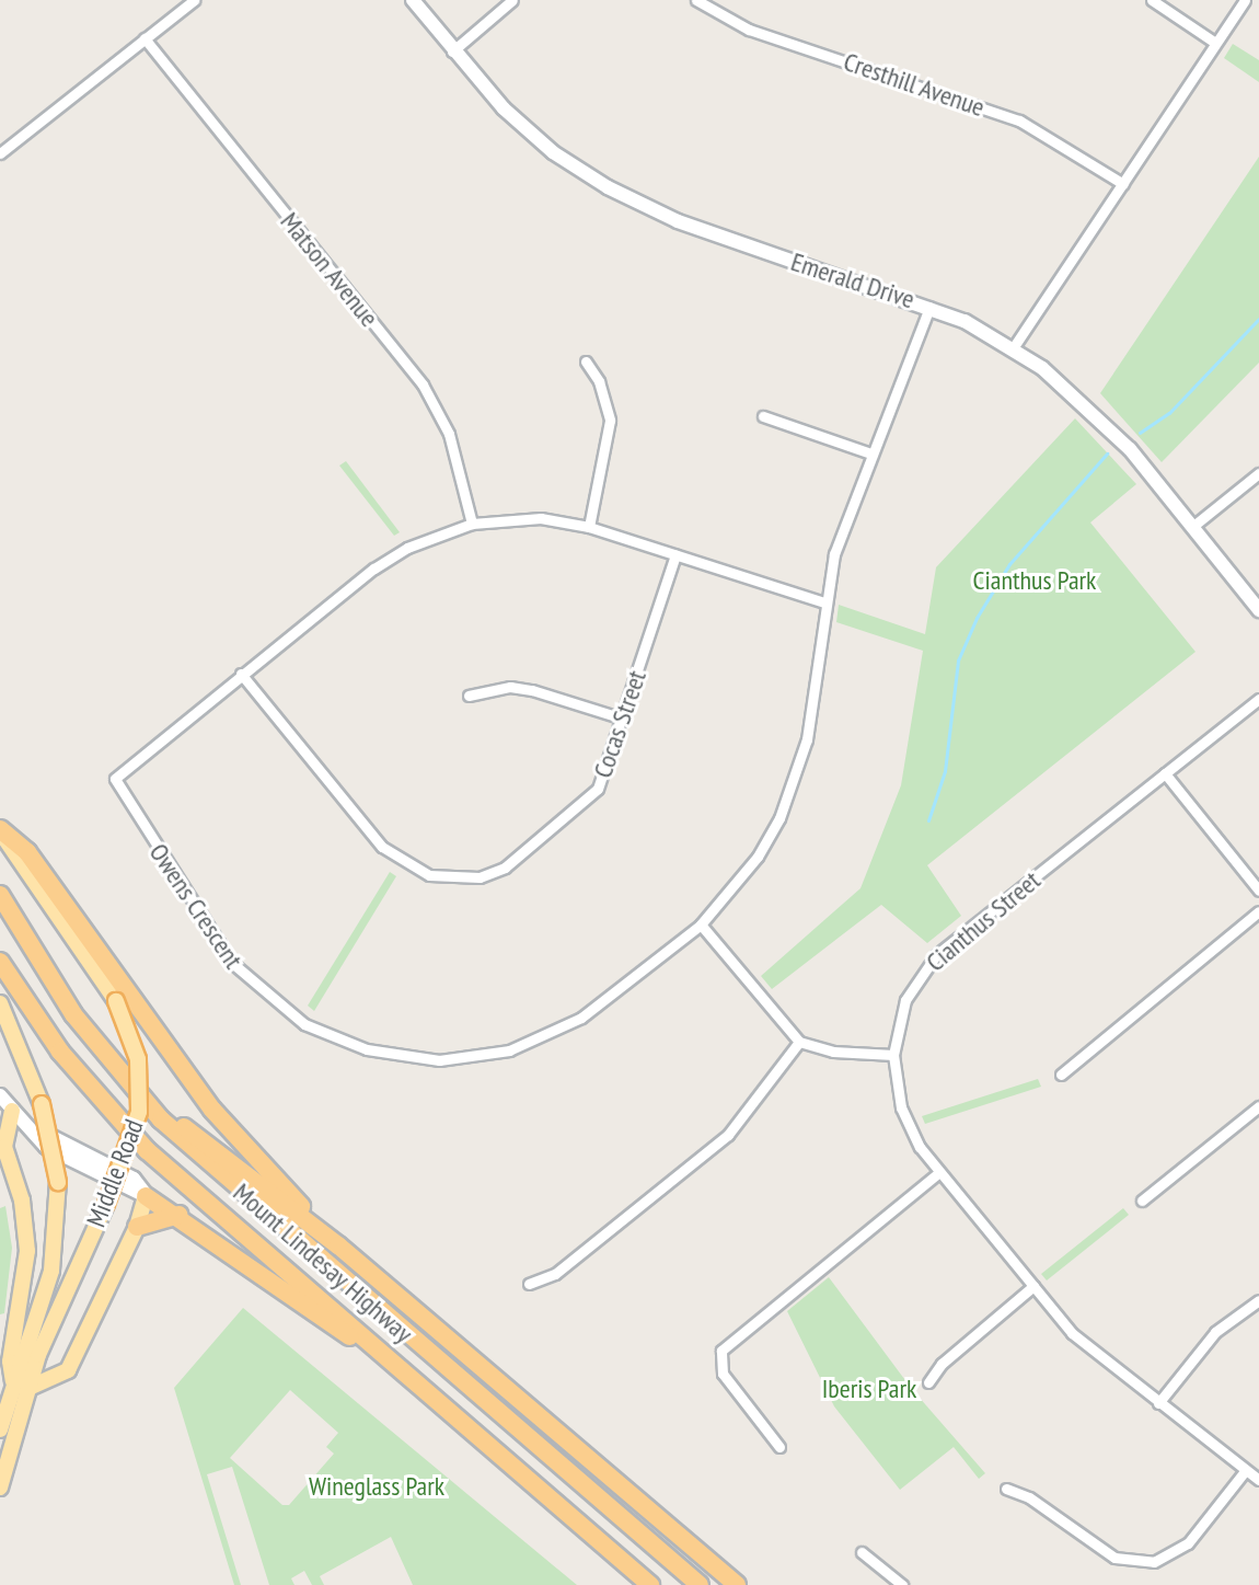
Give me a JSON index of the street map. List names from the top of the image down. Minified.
{"streets":{"highway":["Mount Lindesay Highway"],"main road":["Middle Road"],"street":["Cresthill Avenue","Matson Avenue","Emerald Drive","Cocas Street","Owens Crescent","Cianthus Street"]},"crossings":[["Matson Avenue","Owens Crescent"],["Emerald Drive","Owens Crescent"],["Cocas Street","Owens Crescent"]],"parks":["Cianthus Park","Iberis Park","Wineglass Park"]}
